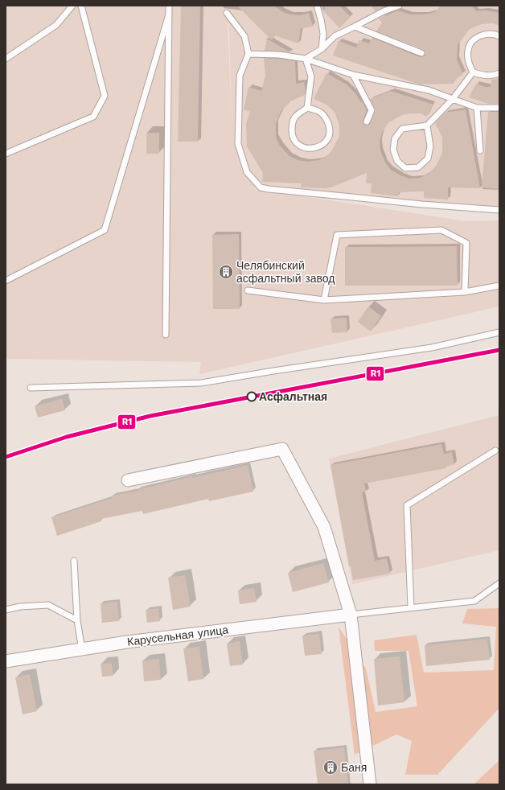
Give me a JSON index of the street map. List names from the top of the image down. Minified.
{"streets":{"street":["Карусельная улица"]},"places":{"building":["Челябинский асфальтный завод","Баня"],"other":["Асфальтная"]},"lines":["transit line R1"]}
